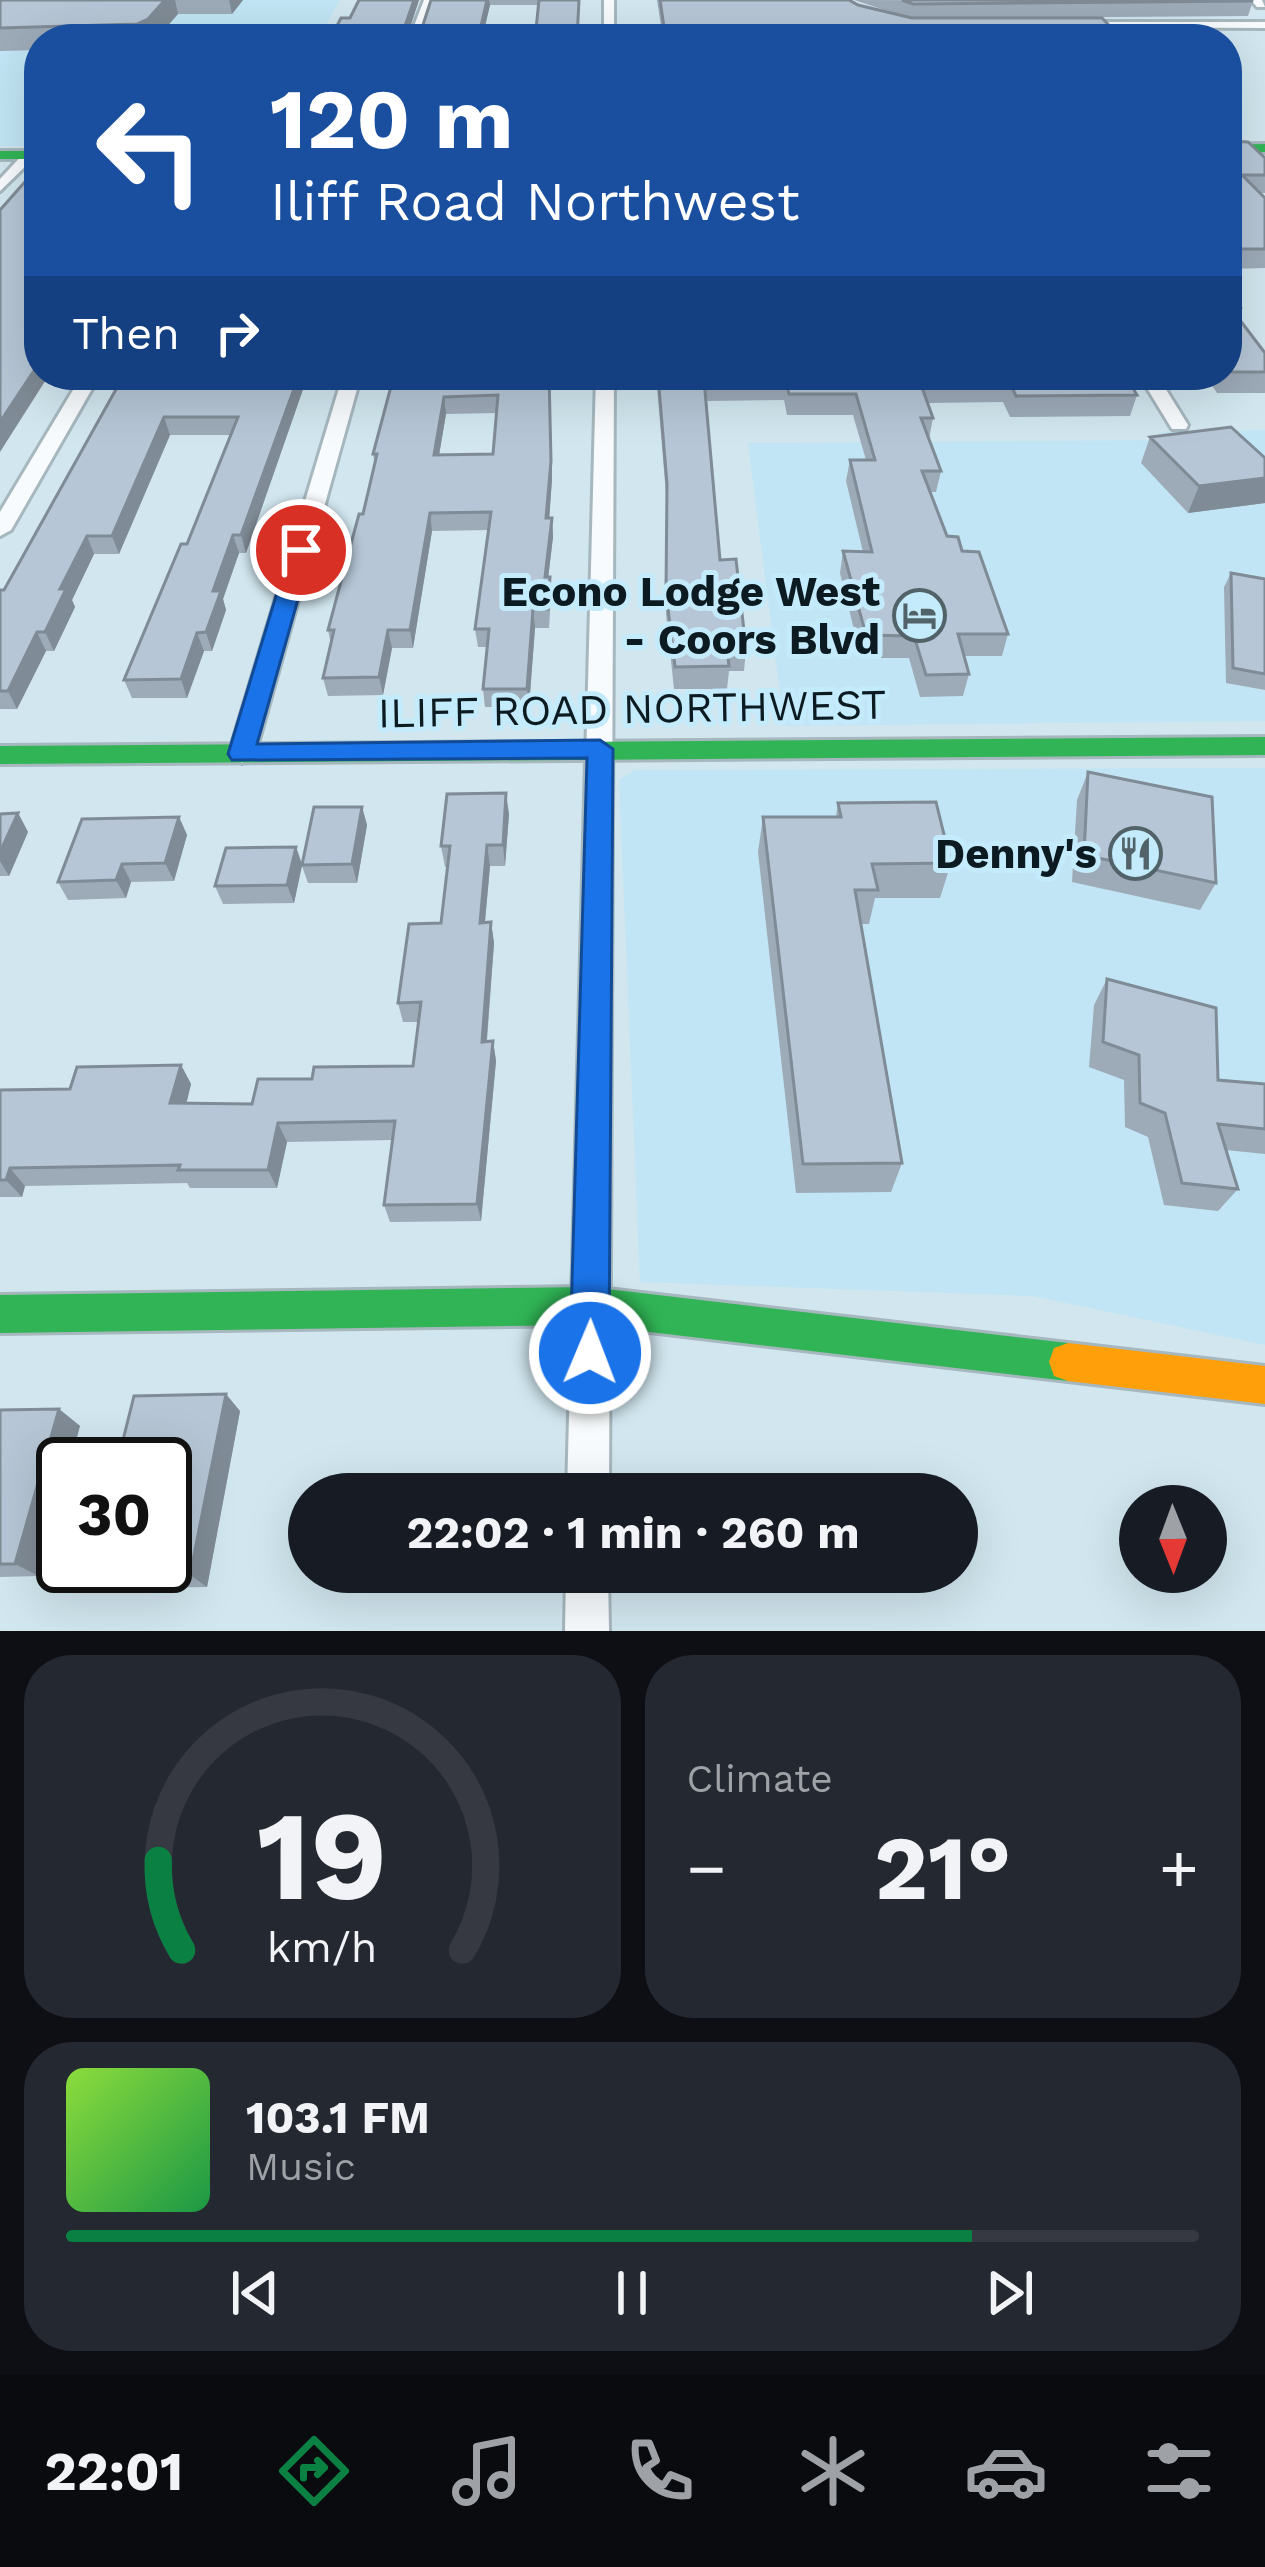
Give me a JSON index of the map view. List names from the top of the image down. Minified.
{"streets":{"main road":["ILIFF ROAD NORTHWEST"]},"places":{"hotel":["Econo Lodge West - Coors Blvd"],"restaurant":["Denny's"]},"north":"bottom","page":{"turn":["120 m","Iliff Road Northwest"],"then":"Then","limit":"30","trip":"22:02 · 1 min · 260 m","tile":"Climate","heat":["−","21°","+"],"song":["103.1 FM","Music"],"tabs":"22:01","gauge":["19","km/h"]}}
